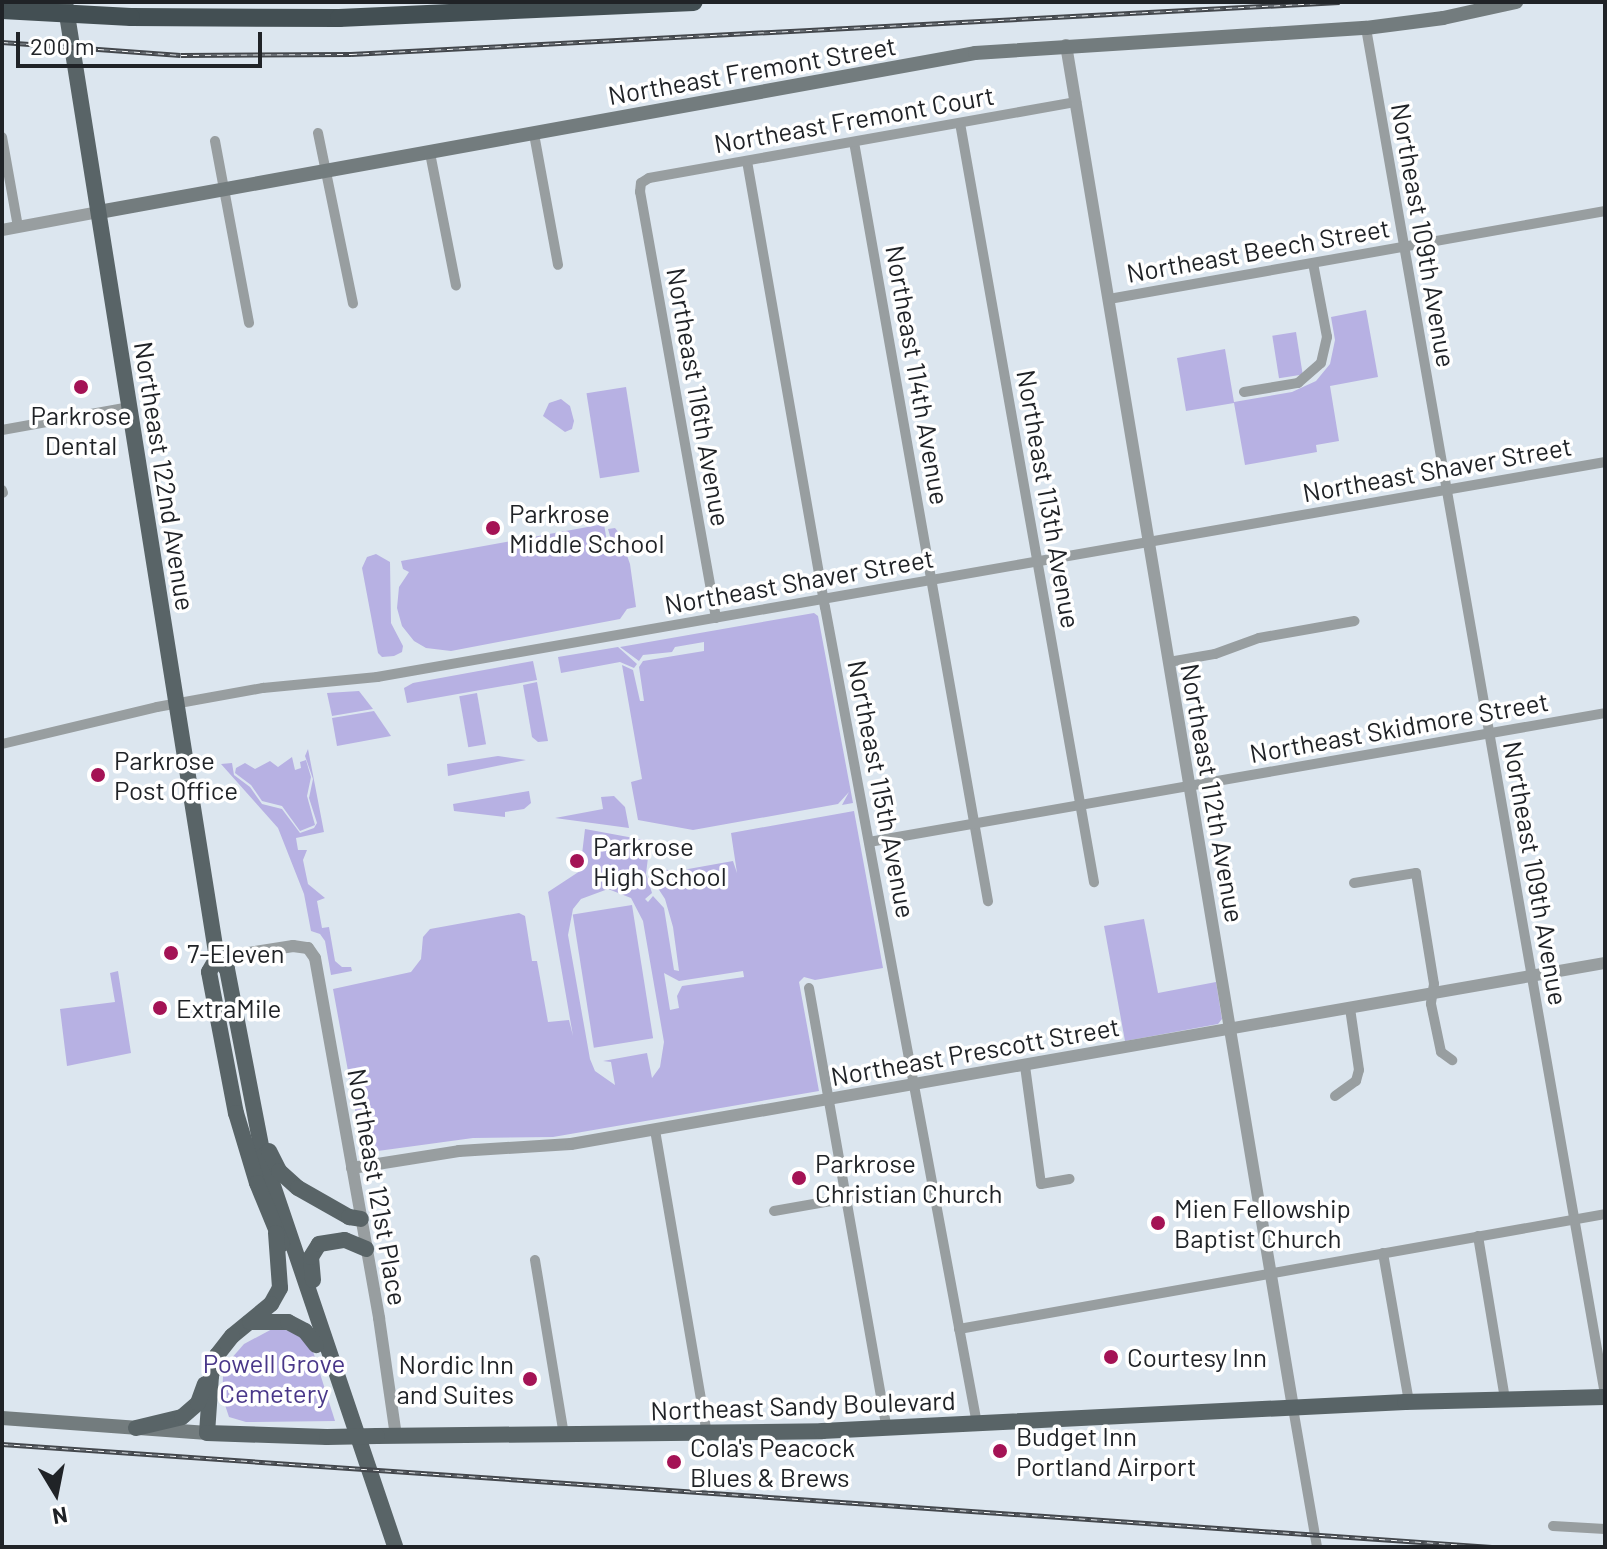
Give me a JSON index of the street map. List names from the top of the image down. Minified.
{"streets":{"main road":["Northeast Fremont Street","Northeast 122nd Avenue","Northeast Sandy Boulevard"],"street":["Northeast Fremont Court","Northeast 109th Avenue","Northeast Beech Street","Northeast 114th Avenue","Northeast 116th Avenue","Northeast Shaver Street","Northeast 113th Avenue","Northeast Skidmore Street","Northeast 115th Avenue","Northeast 112th Avenue","Northeast Prescott Street","Northeast 121st Place"]},"crossings":[["Northeast Fremont Street","Northeast 109th Avenue"],["Northeast Fremont Street","Northeast 122nd Avenue"],["Northeast Fremont Street","Northeast 112th Avenue"],["Northeast Fremont Court","Northeast 114th Avenue"],["Northeast Fremont Court","Northeast 116th Avenue"],["Northeast Fremont Court","Northeast 113th Avenue"],["Northeast Fremont Court","Northeast 115th Avenue"],["Northeast Fremont Court","Northeast 112th Avenue"],["Northeast 109th Avenue","Northeast Beech Street"],["Northeast 109th Avenue","Northeast Shaver Street"],["Northeast 109th Avenue","Northeast Skidmore Street"],["Northeast 109th Avenue","Northeast Prescott Street"],["Northeast 109th Avenue","Northeast Sandy Boulevard"],["Northeast Beech Street","Northeast 112th Avenue"],["Northeast 114th Avenue","Northeast Shaver Street"],["Northeast 114th Avenue","Northeast Skidmore Street"],["Northeast 116th Avenue","Northeast Shaver Street"],["Northeast Shaver Street","Northeast 122nd Avenue"],["Northeast Shaver Street","Northeast 113th Avenue"],["Northeast Shaver Street","Northeast 115th Avenue"],["Northeast Shaver Street","Northeast 112th Avenue"],["Northeast 122nd Avenue","Northeast 121st Place"],["Northeast 113th Avenue","Northeast Skidmore Street"],["Northeast Skidmore Street","Northeast 115th Avenue"],["Northeast Skidmore Street","Northeast 112th Avenue"],["Northeast 115th Avenue","Northeast Prescott Street"],["Northeast 115th Avenue","Northeast Sandy Boulevard"],["Northeast 112th Avenue","Northeast Prescott Street"],["Northeast 112th Avenue","Northeast Sandy Boulevard"],["Northeast Prescott Street","Northeast 121st Place"],["Northeast 121st Place","Northeast Sandy Boulevard"]],"parks":["Powell Grove Cemetery"],"places":["Parkrose Dental","Parkrose Middle School","Parkrose Post Office","Parkrose High School","7-Eleven","ExtraMile","Parkrose Christian Church","Mien Fellowship Baptist Church","Courtesy Inn","Nordic Inn and Suites","Budget Inn Portland Airport","Cola's Peacock Blues & Brews"],"scale_bar":"200 m","north":"bottom"}
